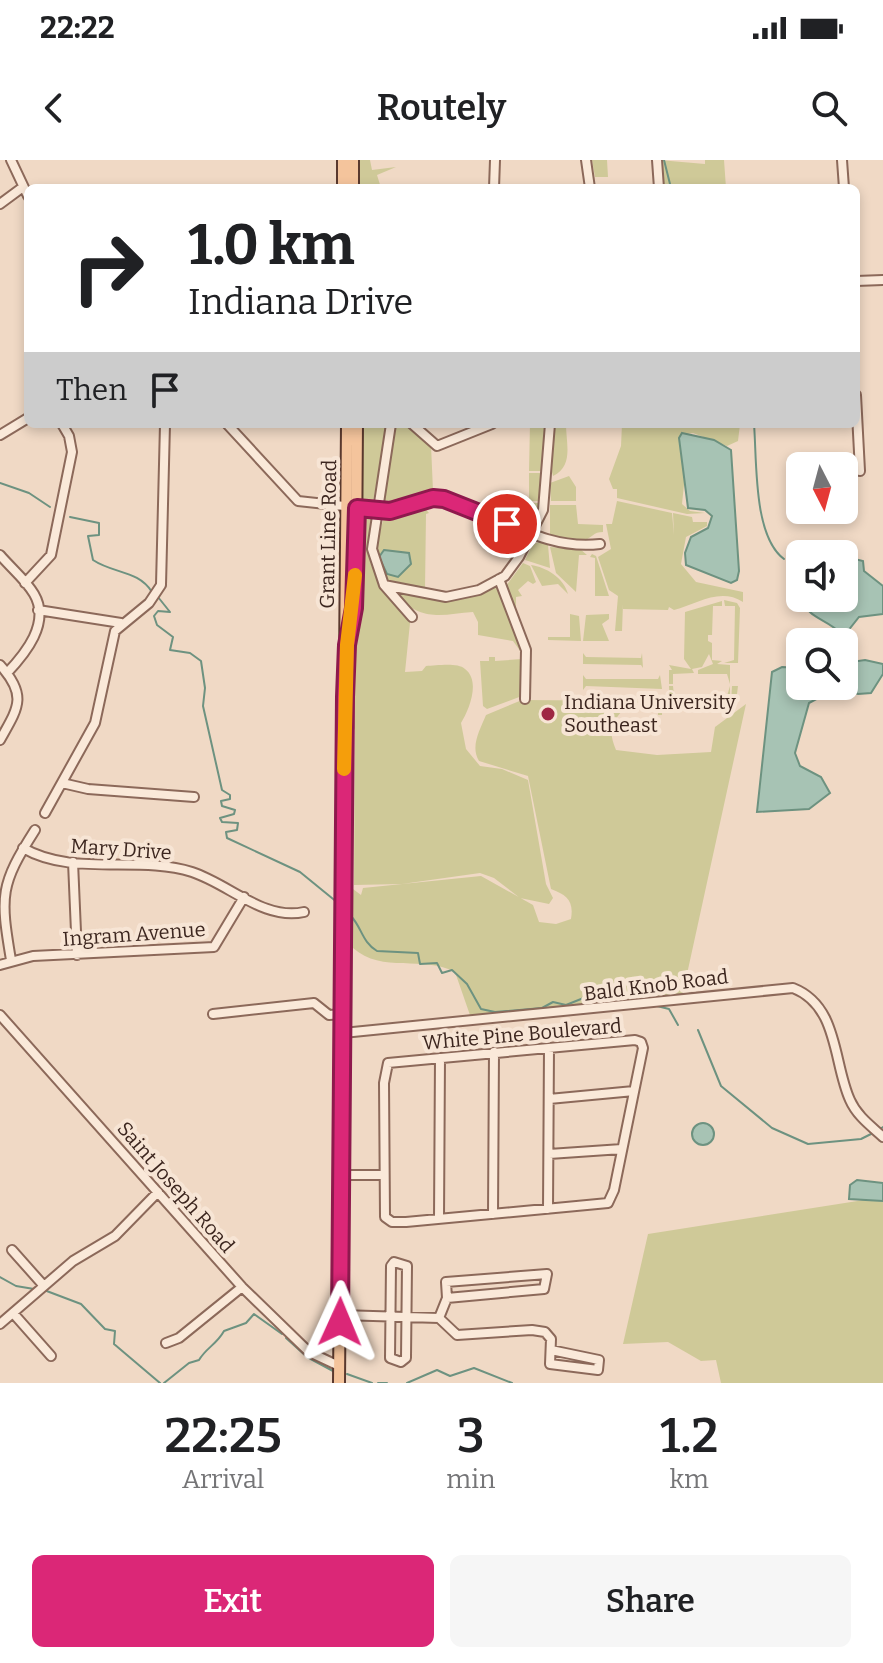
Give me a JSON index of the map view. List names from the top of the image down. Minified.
{"streets":{"main road":["Grant Line Road"],"street":["Mary Drive","Ingram Avenue","Bald Knob Road","White Pine Boulevard","Saint Joseph Road"]},"crossings":[["Grant Line Road","Bald Knob Road"],["Grant Line Road","Saint Joseph Road"],["Mary Drive","Ingram Avenue"]],"places":["Indiana University Southeast"],"north":"bottom","page":{"status":"22:22","header":"Routely","turn":["1.0 km","Indiana Drive"],"then":"Then","eta":["22:25","Arrival","3","min","1.2","km"],"buttons":["Exit","Share"]}}
